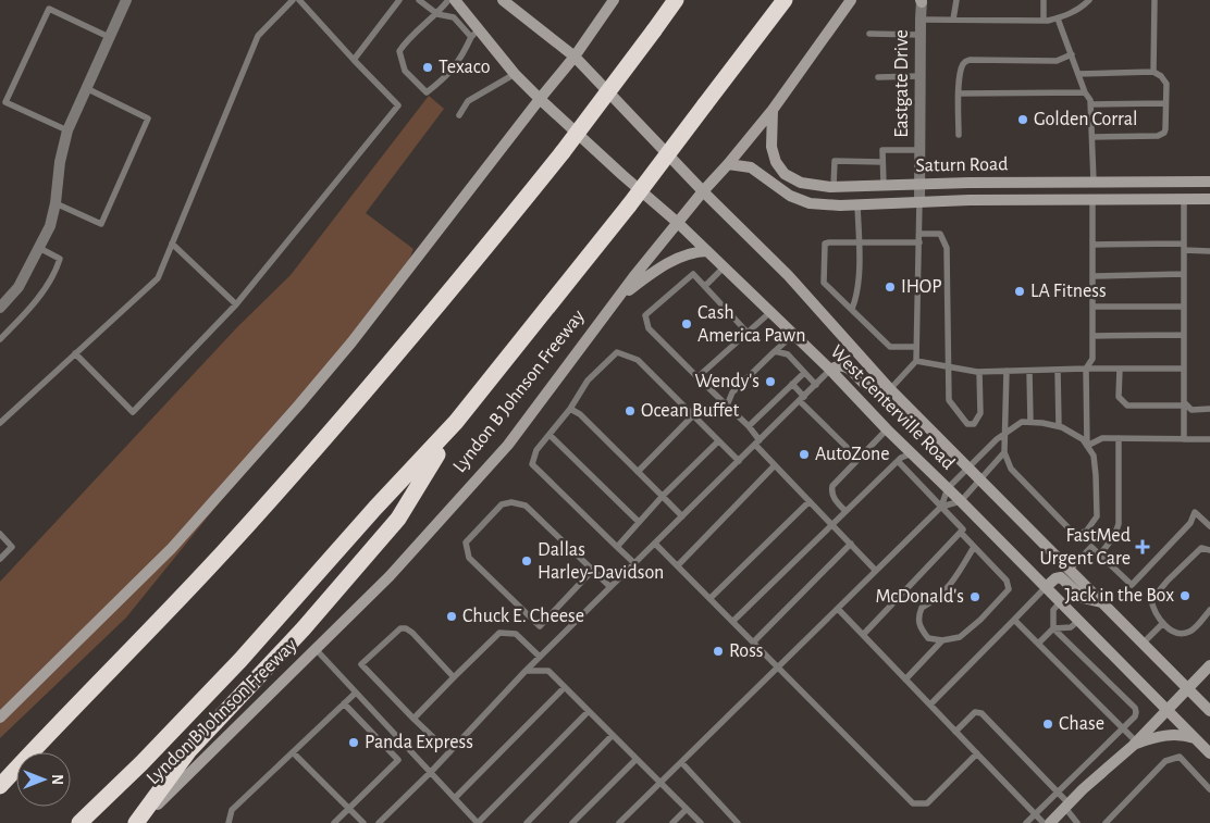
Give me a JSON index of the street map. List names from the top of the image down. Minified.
{"streets":{"highway":["Lyndon B Johnson Freeway"],"main road":["Saturn Road","West Centerville Road"],"street":["Eastgate Drive"]},"crossings":[["Eastgate Drive","Saturn Road"],["Saturn Road","Lyndon B Johnson Freeway"],["Lyndon B Johnson Freeway","West Centerville Road"]],"places":{"other":["Texaco","Golden Corral","IHOP","LA Fitness","Cash America Pawn","Wendy's","Ocean Buffet","AutoZone","Dallas Harley-Davidson","Jack in the Box","McDonald's","Chuck E. Cheese","Ross","Chase","Panda Express"],"health":["FastMed Urgent Care"]},"north":"right"}
